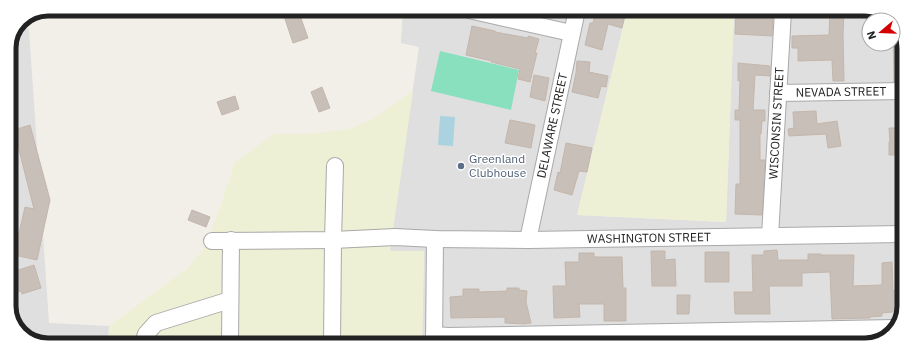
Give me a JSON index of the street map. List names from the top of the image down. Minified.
{"streets":{"street":["NEVADA STREET","WISCONSIN STREET","DELAWARE STREET","WASHINGTON STREET"]},"crossings":[["NEVADA STREET","WISCONSIN STREET"],["WISCONSIN STREET","WASHINGTON STREET"],["DELAWARE STREET","WASHINGTON STREET"]],"places":["Greenland Clubhouse"],"north":"left"}
